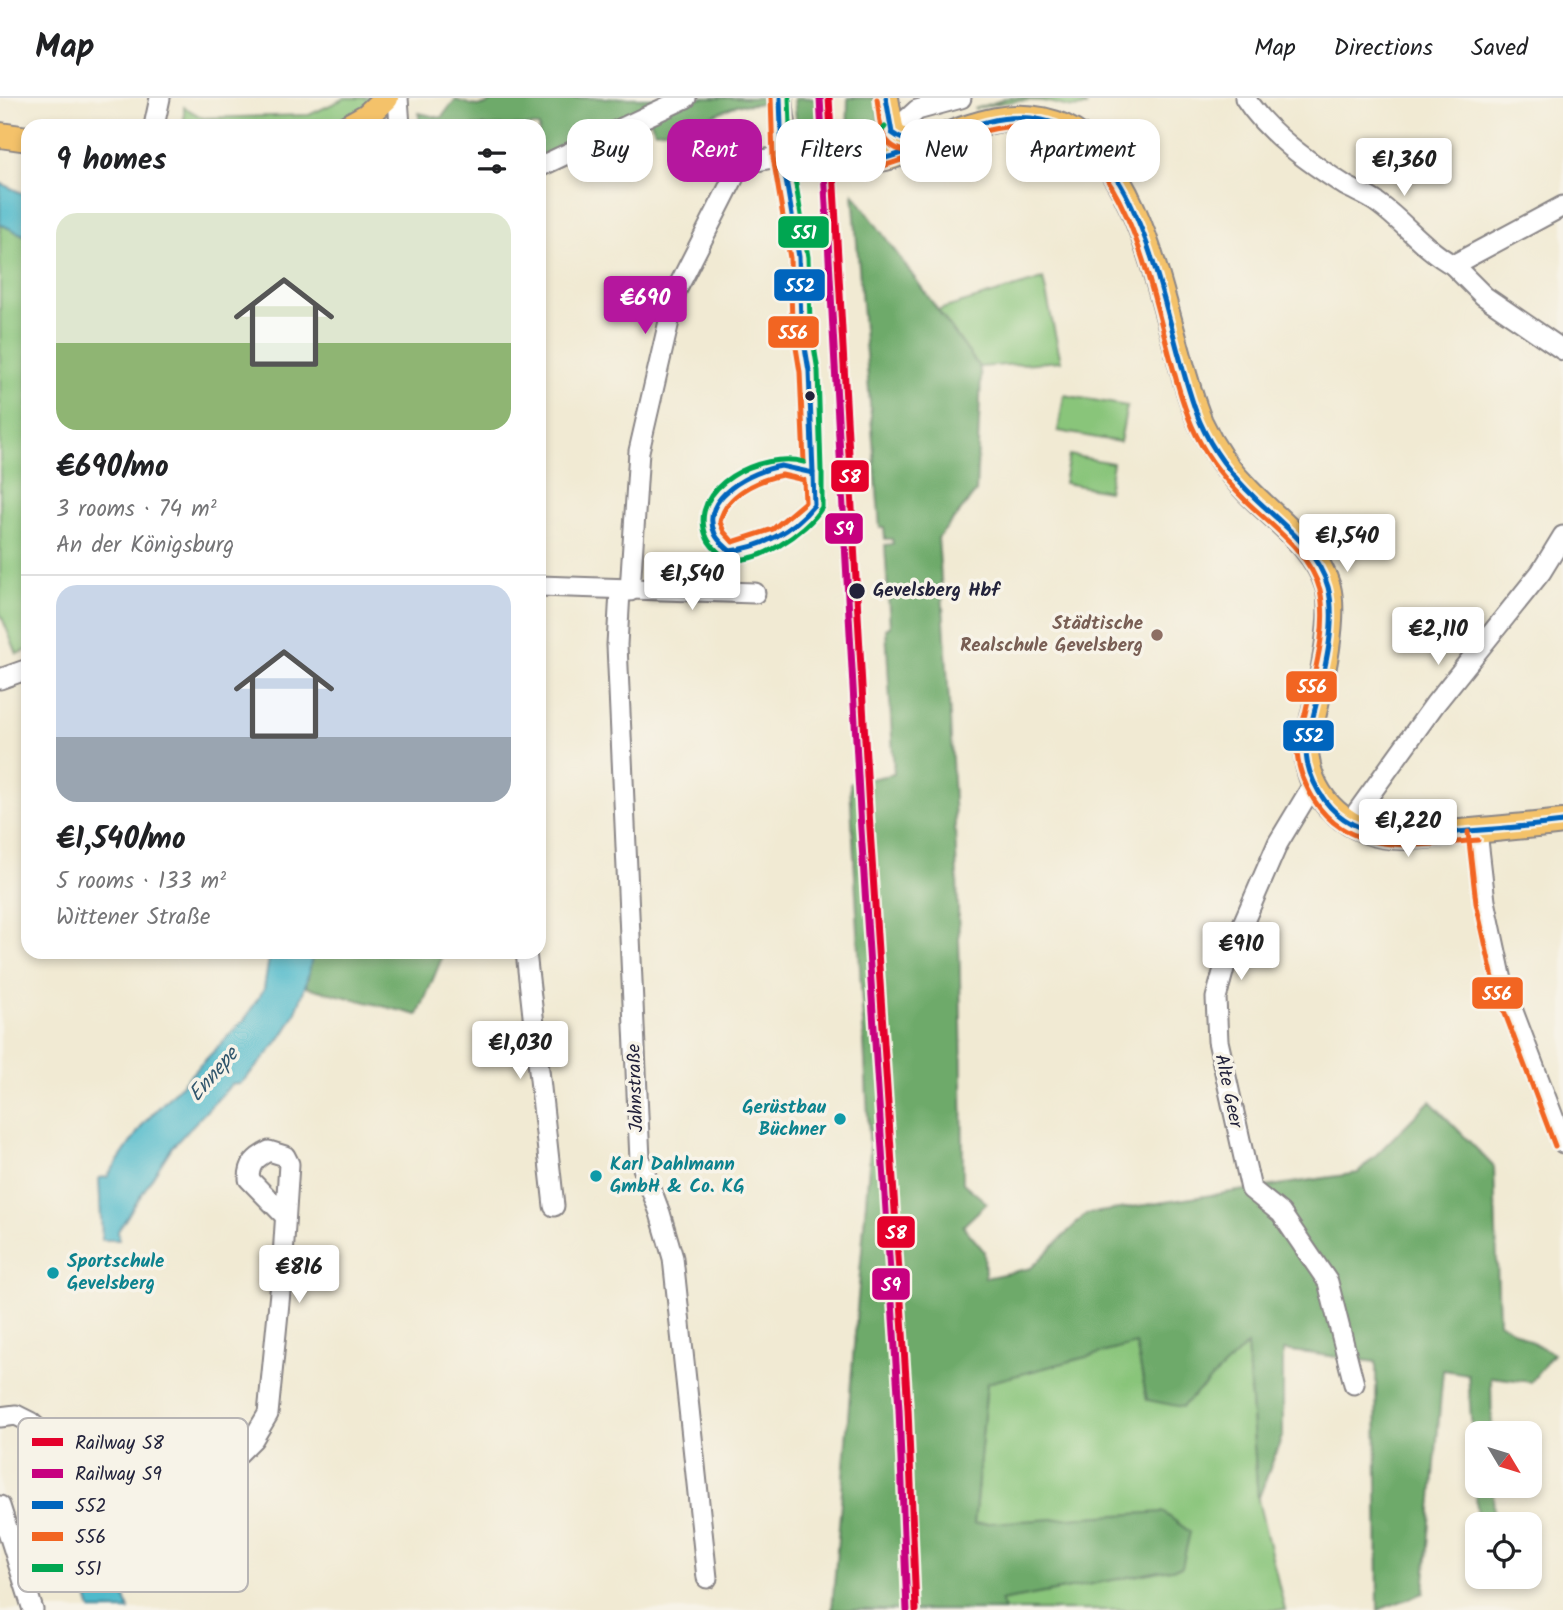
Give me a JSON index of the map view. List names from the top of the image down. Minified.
{"streets":{"street":["Jahnstraße","Alte Geer"]},"water":["Ennepe"],"places":["Gevelsberg Hbf","Städtische Realschule Gevelsberg","Gerüstbau Büchner","Karl Dahlmann GmbH & Co. KG","Sportschule Gevelsberg"],"lines":["rail line S8","rail line S9","transit line 552","transit line 556","transit line 551"],"legend":["Railway S8","Railway S9","552","556","551"],"north":"bottom right","page":{"header":"Map","nav":["Map","Directions","Saved"],"chip":["Buy","Rent","Filters","New","Apartment"],"heading":"9 homes","price":["€1,360","€690","€1,540","€1,540","€2,110","€1,220","€910","€1,030","€816"],"list":[{"name":"€690/mo","note":"3 rooms · 74 m² · An der Königsburg"},{"name":"€1,540/mo","note":"5 rooms · 133 m² · Wittener Straße"}]}}
